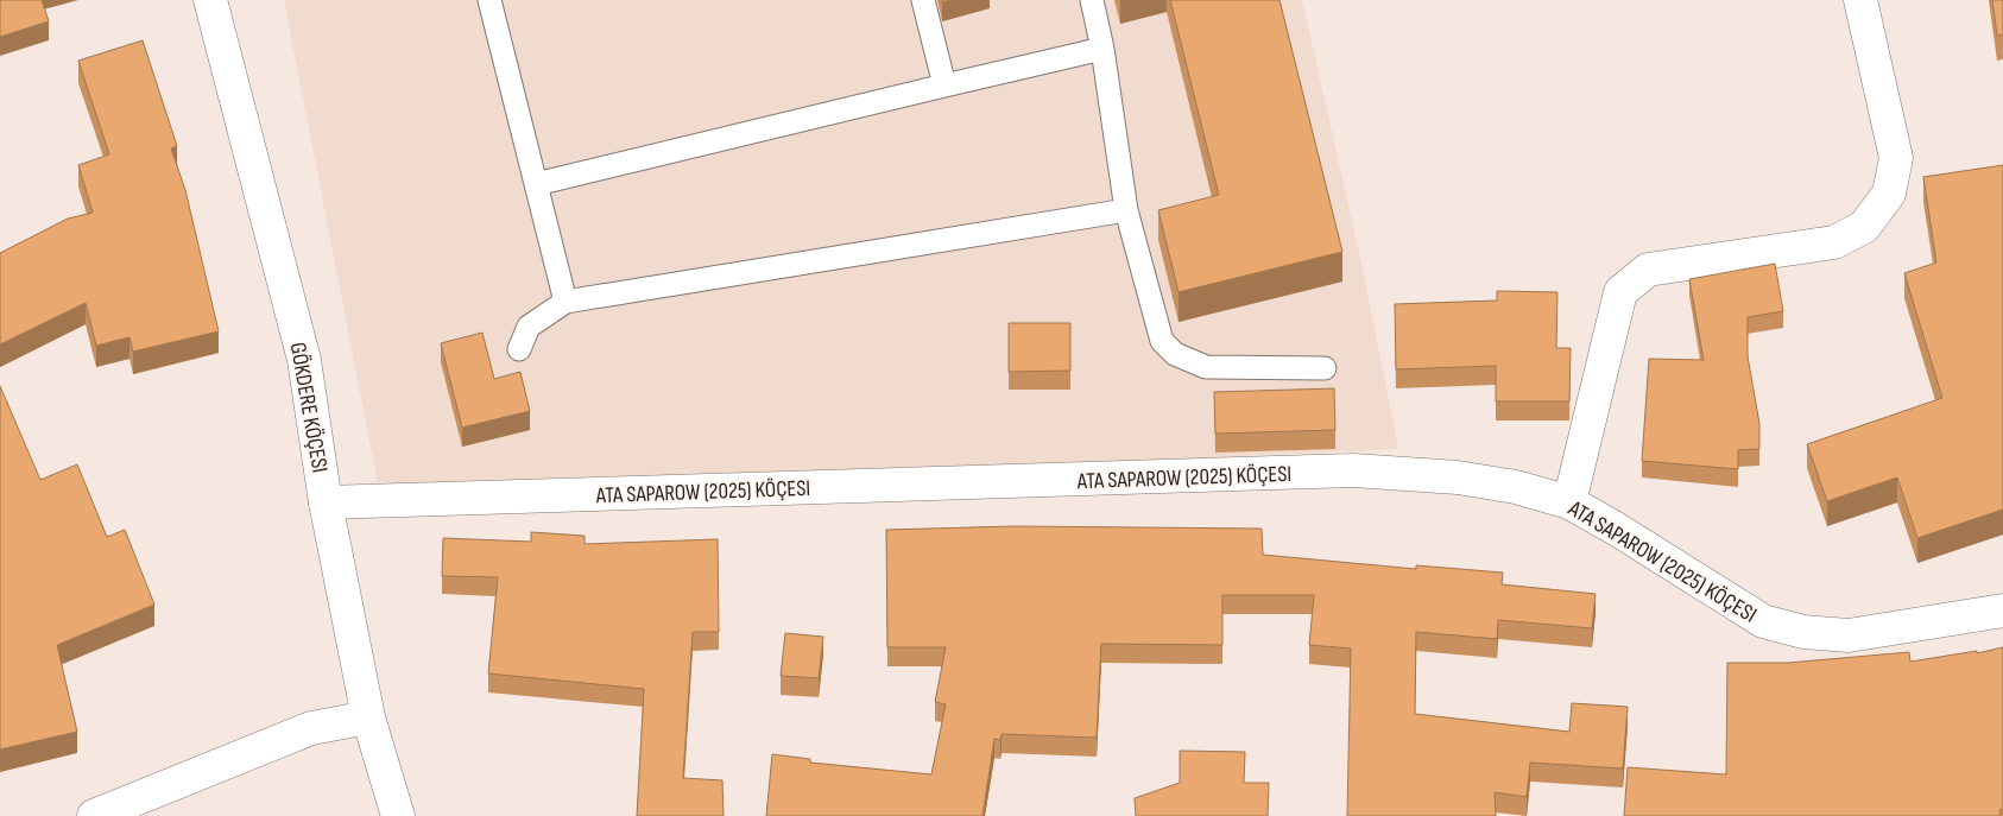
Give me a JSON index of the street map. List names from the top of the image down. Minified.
{"streets":{"street":["GÖKDERE KÖÇESI","ATA SAPAROW (2025) KÖÇESI"]},"crossings":[["GÖKDERE KÖÇESI","ATA SAPAROW (2025) KÖÇESI"]]}
